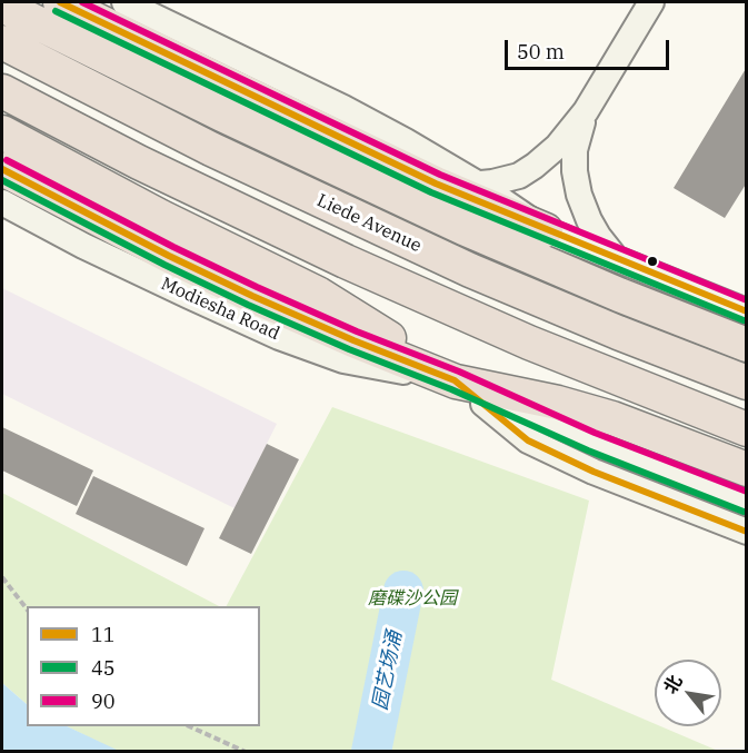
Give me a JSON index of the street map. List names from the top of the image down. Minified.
{"streets":{"highway":["Liede Avenue"],"street":["Modiesha Road"]},"water":["园艺场涌"],"parks":["磨碟沙公园"],"lines":["transit line 11","transit line 90","transit line 45"],"legend":["11","45","90"],"scale_bar":"50 m","north":"top left"}
